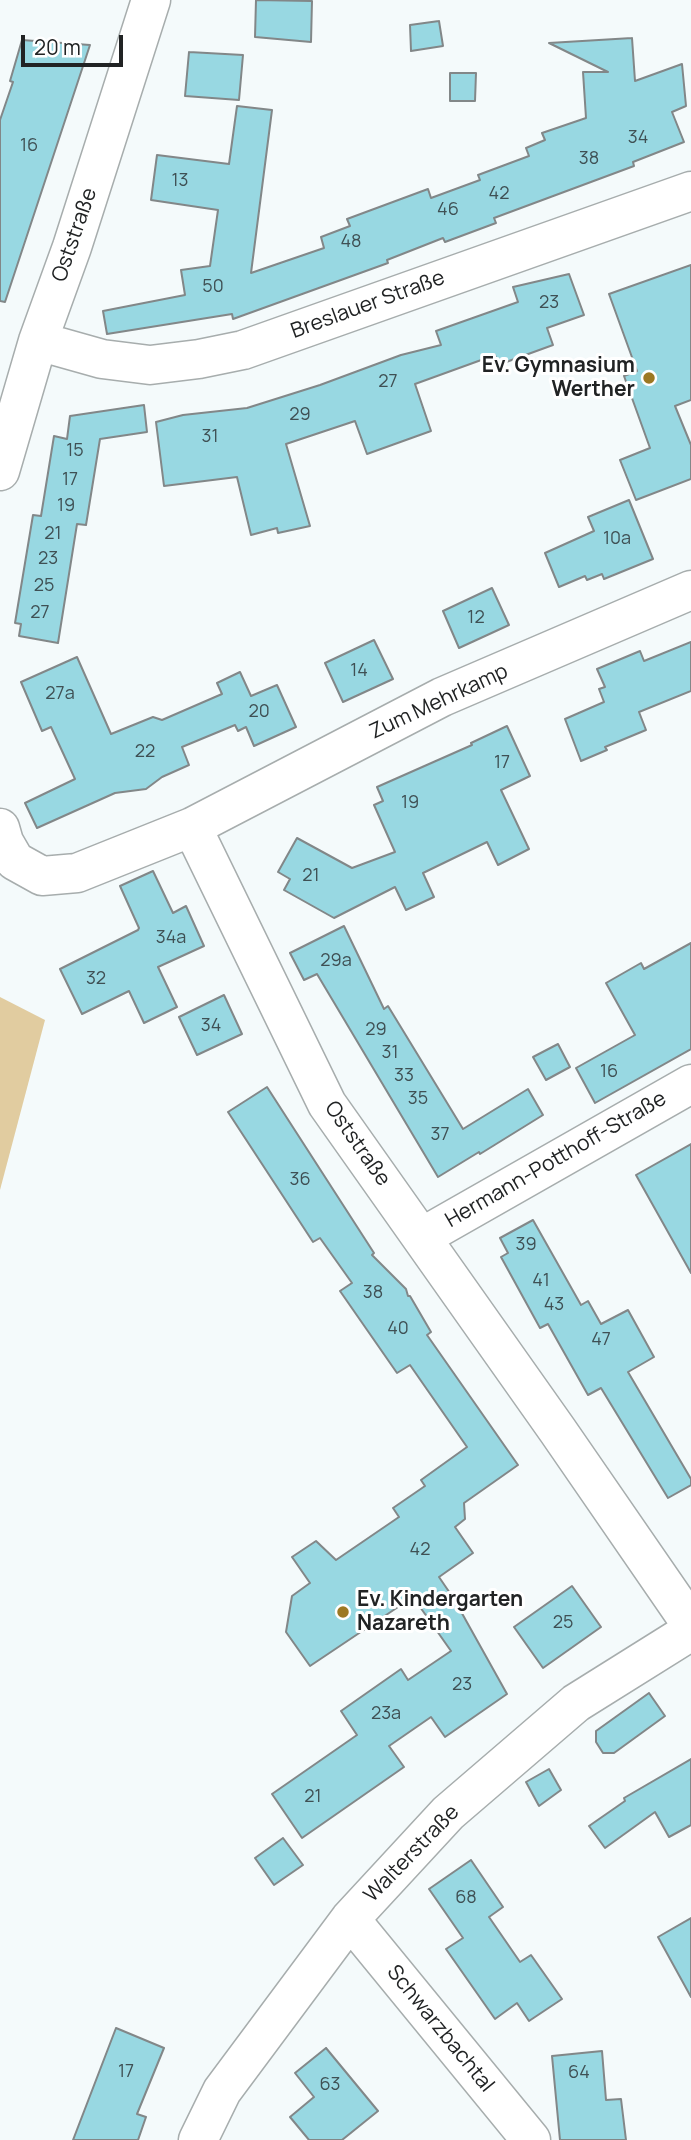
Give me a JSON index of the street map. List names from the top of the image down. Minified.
{"streets":{"street":["Oststraße","Breslauer Straße","Zum Mehrkamp","Hermann-Potthoff-Straße","Walterstraße","Schwarzbachtal"]},"crossings":[["Oststraße","Breslauer Straße"],["Oststraße","Zum Mehrkamp"],["Oststraße","Hermann-Potthoff-Straße"],["Walterstraße","Schwarzbachtal"]],"places":["Ev. Gymnasium Werther","Ev. Kindergarten Nazareth"],"house_numbers":["34","16","38","13","42","46","48","50","23","27","29","31","15","17","19","21","10a","23","25","27","12","14","27a","20","22","17","19","21","34a","29a","32","34","29","31","16","33","35","37","36","39","41","38","43","40","47","42","25","23","23a","21","68","17","64","63"],"scale_bar":"20 m"}
